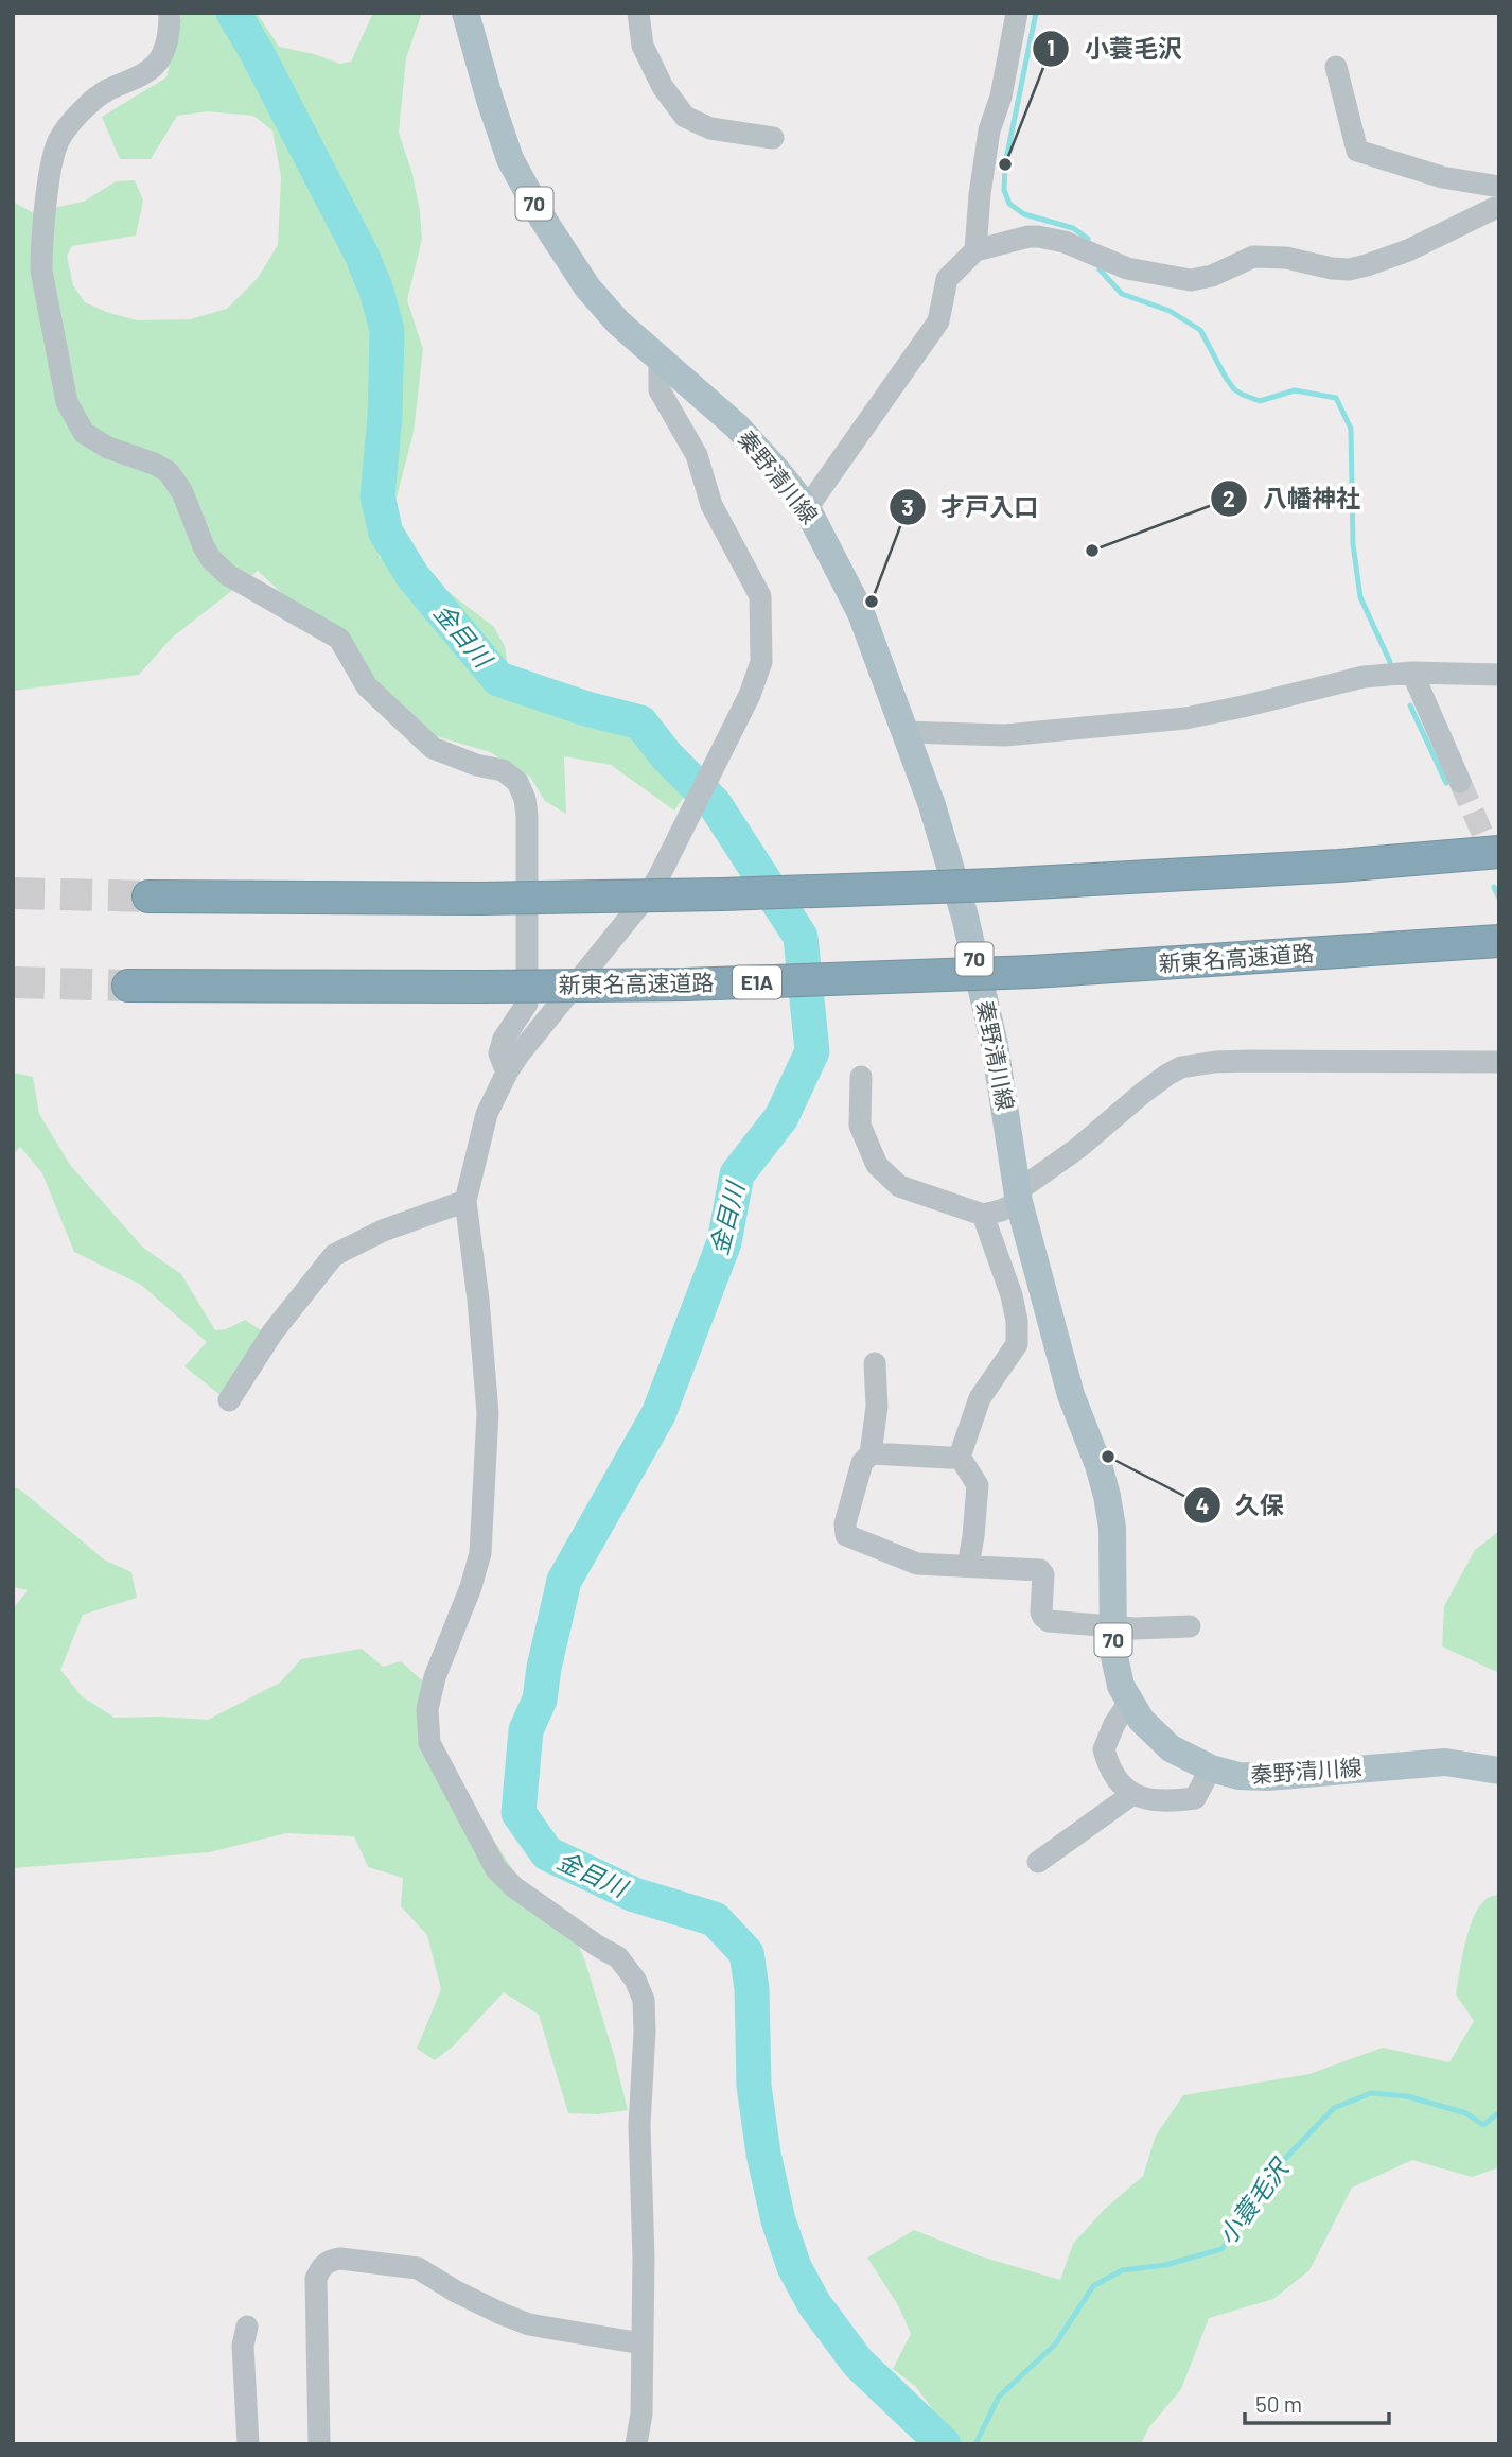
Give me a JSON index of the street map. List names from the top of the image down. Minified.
{"streets":{"highway":["新東名高速道路","E1A"],"main road":["70","秦野清川線"]},"water":["金目川","小蓑毛沢"],"places":["小蓑毛沢","八幡神社","才戸入口","久保"],"scale_bar":"50 m"}
